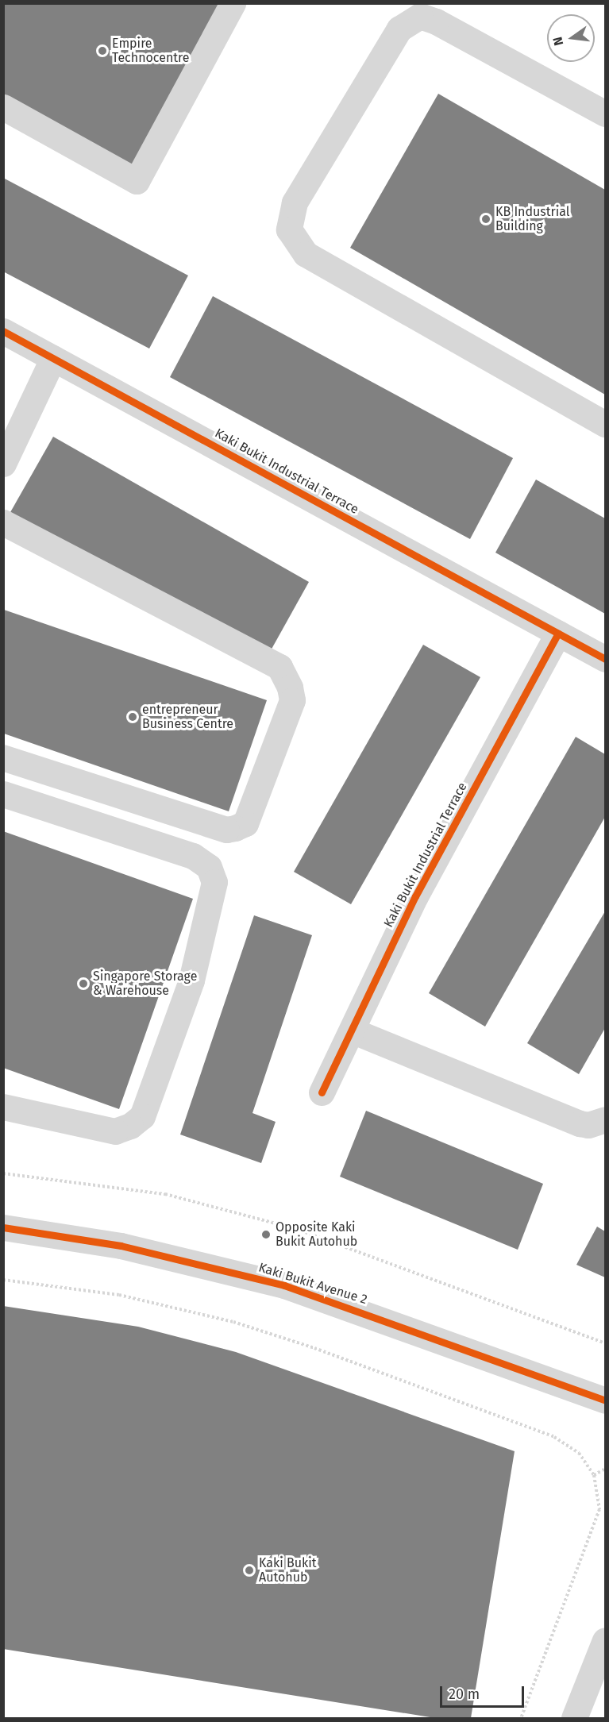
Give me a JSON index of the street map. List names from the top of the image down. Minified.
{"streets":{"street":["Kaki Bukit Industrial Terrace","Kaki Bukit Avenue 2"]},"places":["Empire Technocentre","KB Industrial Building","entrepreneur Business Centre","Singapore Storage & Warehouse","Opposite Kaki Bukit Autohub","Kaki Bukit Autohub"],"scale_bar":"20 m","north":"left"}
